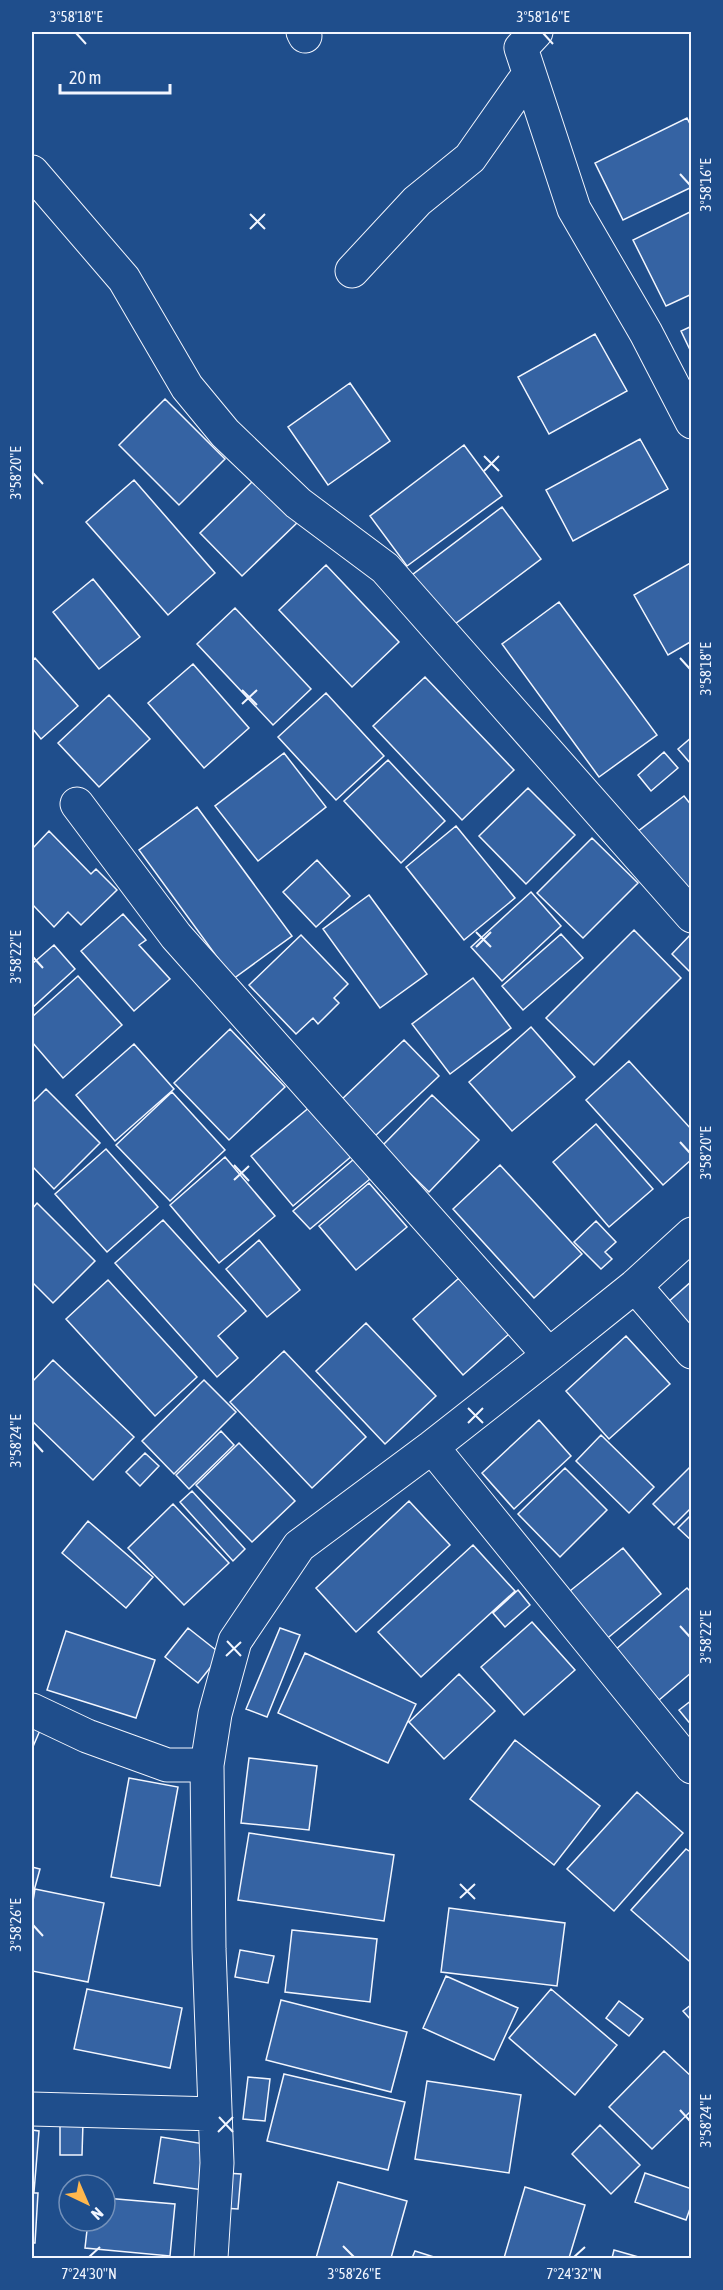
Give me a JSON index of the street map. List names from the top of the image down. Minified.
{"scale_bar":"20 m","north":"bottom right","coordinates":["3°58'18\"E","3°58'16\"E","3°58'20\"E","3°58'22\"E","3°58'24\"E","3°58'26\"E","7°24'30\"N","7°24'32\"N"]}
